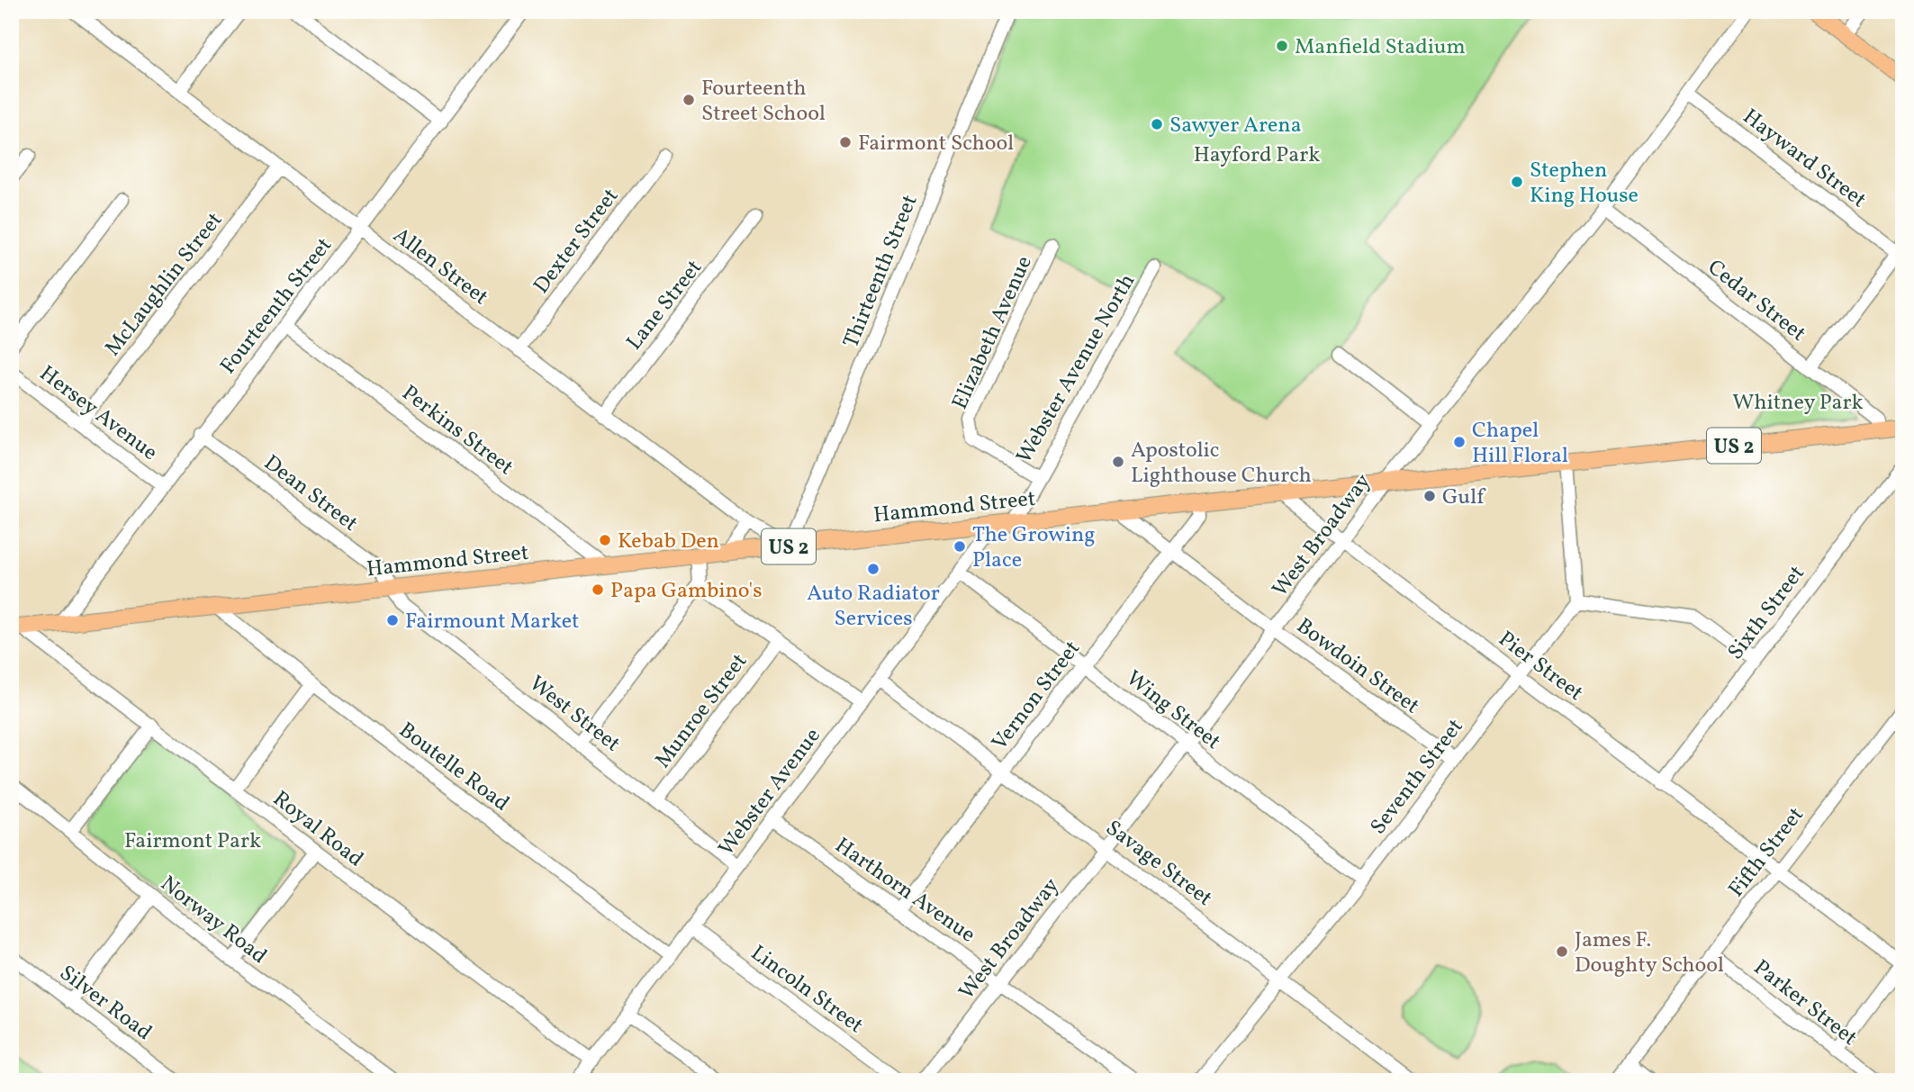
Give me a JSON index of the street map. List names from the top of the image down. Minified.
{"streets":{"main road":["US 2","Hammond Street"],"street":["Hayward Street","Dexter Street","Allen Street","Thirteenth Street","McLaughlin Street","Cedar Street","Lane Street","Fourteenth Street","Elizabeth Avenue","Webster Avenue North","Hersey Avenue","Perkins Street","Dean Street","West Broadway","Sixth Street","Bowdoin Street","Pier Street","Vernon Street","Wing Street","Munroe Street","West Street","Boutelle Road","Seventh Street","Webster Avenue","Royal Road","Fifth Street","Savage Street","Harthorn Avenue","Norway Road","Lincoln Street","Silver Road","Parker Street"]},"crossings":[["Hayward Street","West Broadway"],["Dexter Street","Allen Street"],["Allen Street","Thirteenth Street"],["Allen Street","McLaughlin Street"],["Allen Street","Lane Street"],["Allen Street","Fourteenth Street"],["Allen Street","Hammond Street"],["Thirteenth Street","Hammond Street"],["McLaughlin Street","Hersey Avenue"],["Cedar Street","Hammond Street"],["Cedar Street","West Broadway"],["Fourteenth Street","Hersey Avenue"],["Fourteenth Street","Perkins Street"],["Fourteenth Street","Dean Street"],["Fourteenth Street","Hammond Street"],["Elizabeth Avenue","Webster Avenue North"],["Webster Avenue North","Hammond Street"],["Perkins Street","Hammond Street"],["Dean Street","Hammond Street"],["Dean Street","West Street"],["Hammond Street","West Broadway"],["Hammond Street","Bowdoin Street"],["Hammond Street","Pier Street"],["Hammond Street","Vernon Street"],["Hammond Street","West Street"],["Hammond Street","Boutelle Road"],["Hammond Street","Webster Avenue"],["Hammond Street","Royal Road"],["West Broadway","Bowdoin Street"],["West Broadway","Pier Street"],["West Broadway","Wing Street"],["West Broadway","Savage Street"],["West Broadway","Harthorn Avenue"],["Sixth Street","Pier Street"],["Bowdoin Street","Vernon Street"],["Bowdoin Street","Seventh Street"],["Pier Street","Seventh Street"],["Pier Street","Fifth Street"],["Vernon Street","Wing Street"],["Vernon Street","Savage Street"],["Vernon Street","Harthorn Avenue"],["Wing Street","Seventh Street"],["Wing Street","Webster Avenue"],["Munroe Street","West Street"],["West Street","Webster Avenue"],["Boutelle Road","Webster Avenue"],["Seventh Street","Savage Street"],["Webster Avenue","Royal Road"],["Webster Avenue","Savage Street"],["Webster Avenue","Harthorn Avenue"],["Webster Avenue","Lincoln Street"],["Fifth Street","Parker Street"]],"parks":["Hayford Park","Whitney Park","Fairmont Park"],"places":["Manfield Stadium","Fourteenth Street School","Sawyer Arena","Fairmont School","Stephen King House","Chapel Hill Floral","Apostolic Lighthouse Church","Gulf","Kebab Den","The Growing Place","Auto Radiator Services","Papa Gambino's","Fairmount Market","James F. Doughty School"]}
